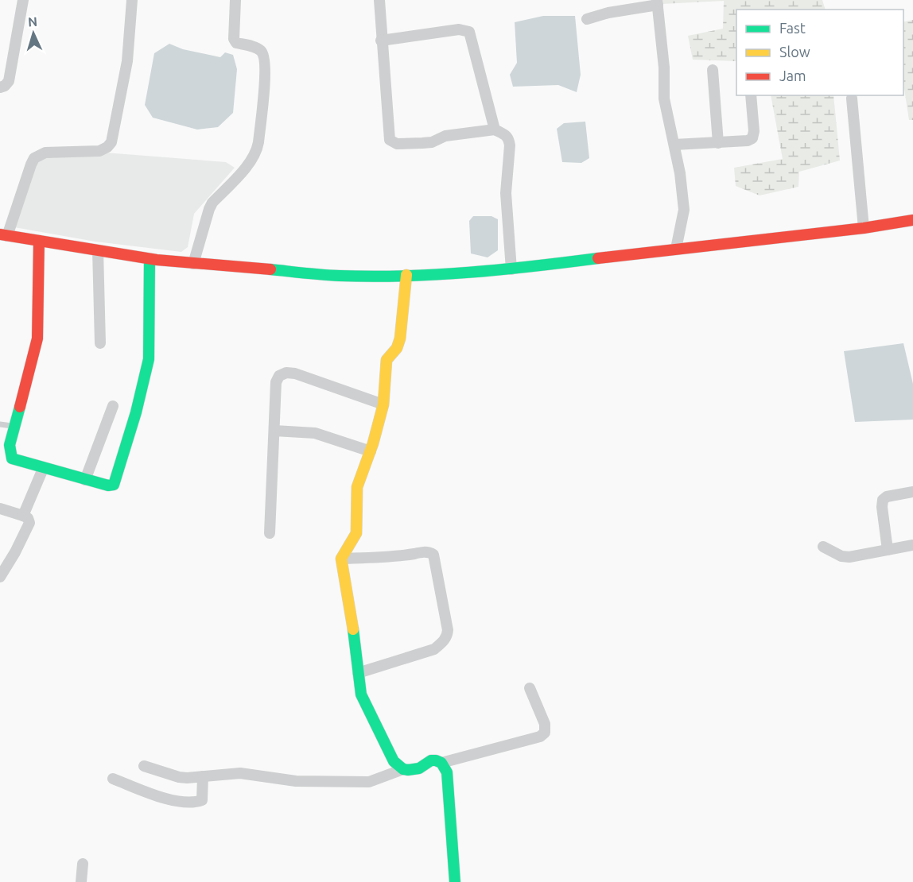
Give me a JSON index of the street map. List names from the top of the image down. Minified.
{"legend":["Fast","Slow","Jam"],"north":"top"}
